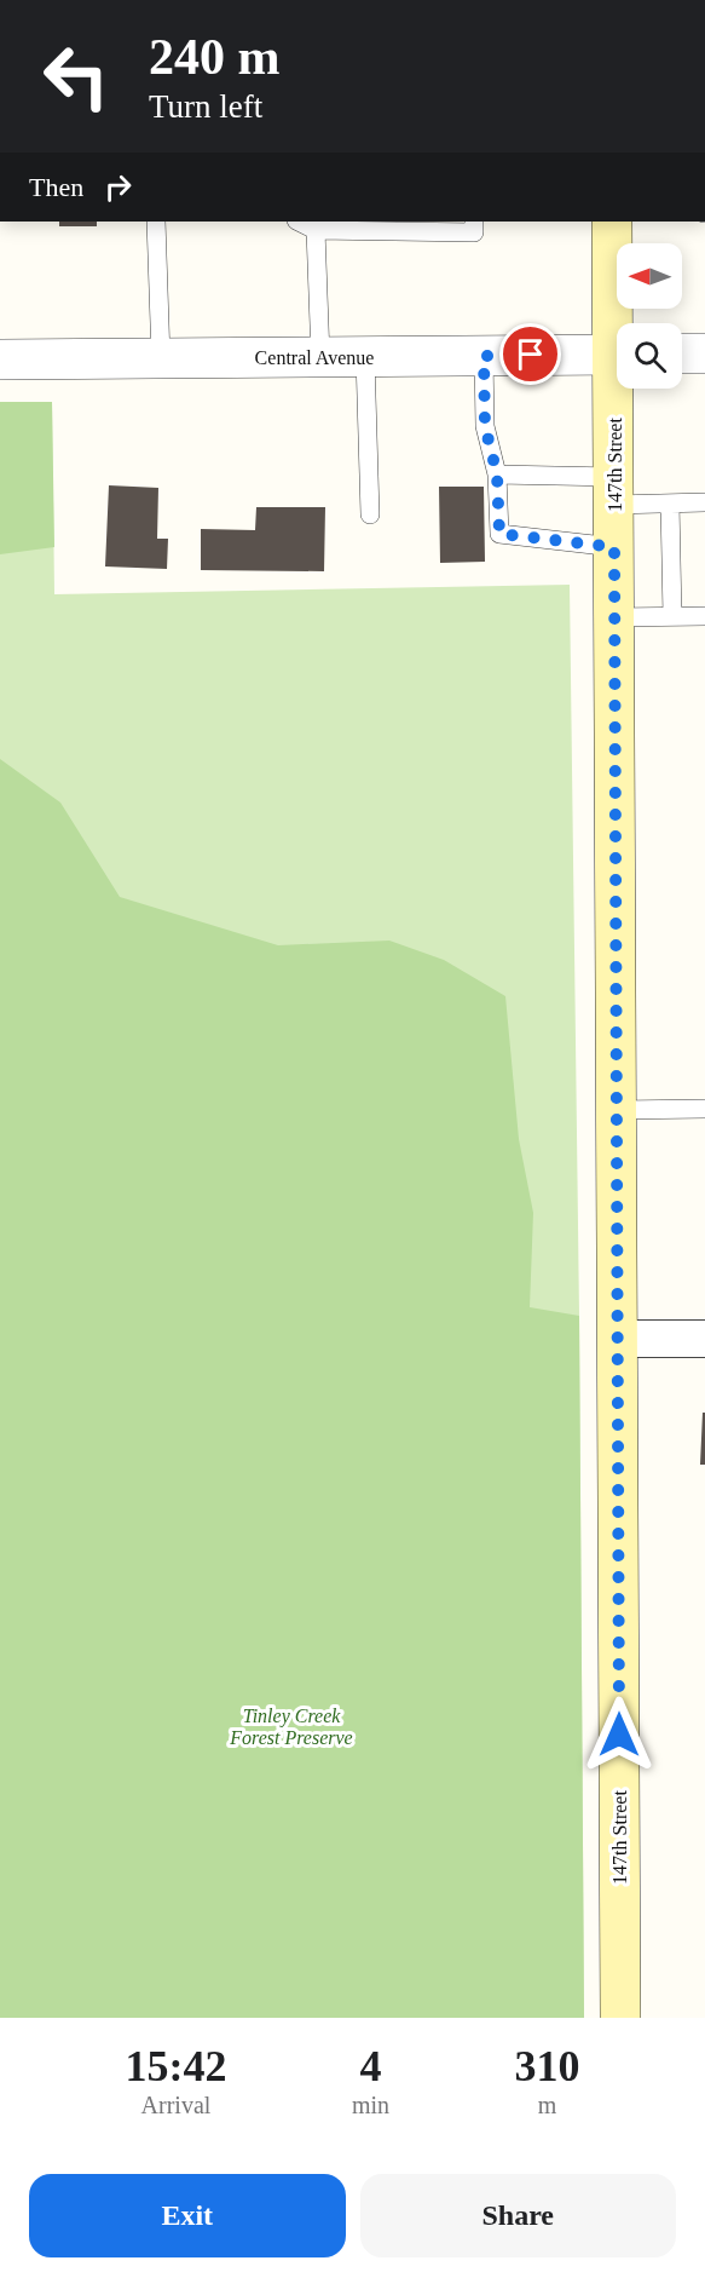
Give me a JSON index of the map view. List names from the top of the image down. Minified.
{"streets":{"main road":["147th Street"],"street":["Central Avenue"]},"parks":["Tinley Creek Forest Preserve"],"north":"left","page":{"turn":["240 m","Turn left"],"then":"Then","eta":["15:42","Arrival","4","min","310","m"],"buttons":["Exit","Share"]}}
